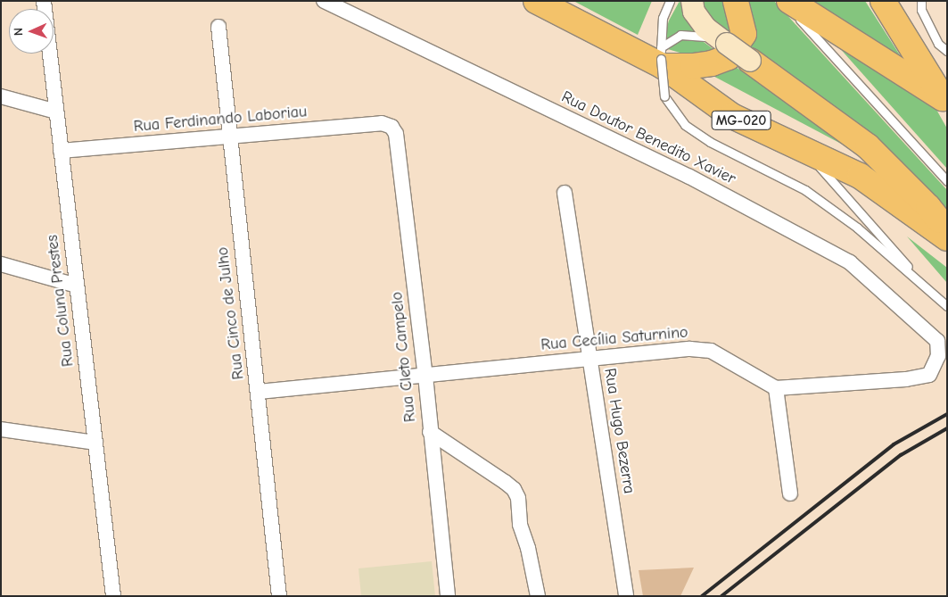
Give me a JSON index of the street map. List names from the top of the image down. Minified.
{"streets":{"highway":["MG-020"],"street":["Rua Ferdinando Laboriau","Rua Doutor Benedito Xavier","Rua Coluna Prestes","Rua Cinco de Julho","Rua Cecília Saturnino","Rua Cleto Campelo","Rua Hugo Bezerra"]},"crossings":[["Rua Ferdinando Laboriau","Rua Coluna Prestes"],["Rua Ferdinando Laboriau","Rua Cinco de Julho"],["Rua Ferdinando Laboriau","Rua Cleto Campelo"],["Rua Doutor Benedito Xavier","Rua Cecília Saturnino"],["Rua Cinco de Julho","Rua Cecília Saturnino"],["Rua Cecília Saturnino","Rua Cleto Campelo"],["Rua Cecília Saturnino","Rua Hugo Bezerra"]],"north":"left"}
